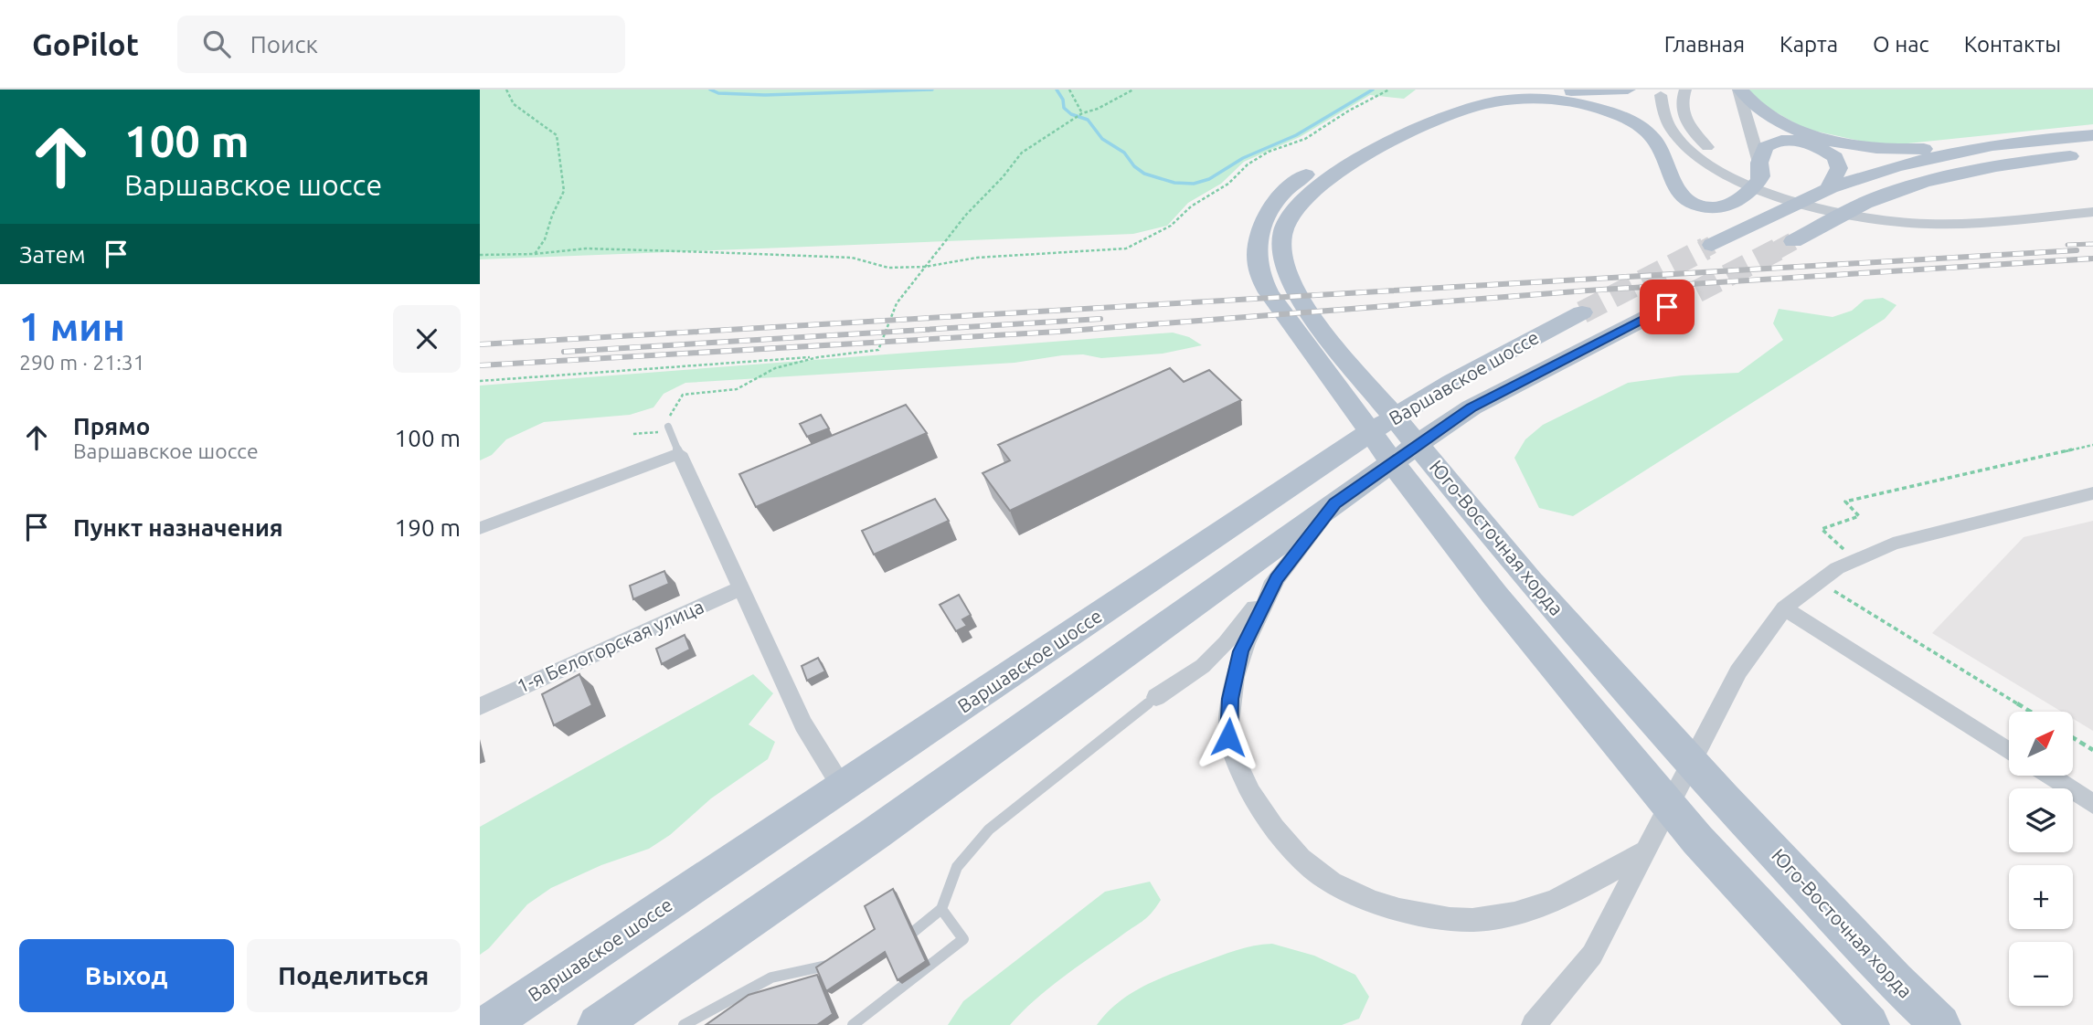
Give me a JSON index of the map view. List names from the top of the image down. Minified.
{"streets":{"main road":["Варшавское шоссе","Юго-Восточная хорда"],"street":["1-я Белогорская улица"]},"north":"top right","page":{"header":"GoPilot","search":"Поиск","nav":["Главная","Карта","О нас","Контакты"],"turn":["100 m","Варшавское шоссе"],"then":"Затем","heading":["1 мин","290 m · 21:31"],"list":[{"name":"Прямо","note":"Варшавское шоссе","value":"100 m"},{"name":"Пункт назначения","value":"190 m"}],"map_buttons":["+","−"],"buttons":["Выход","Поделиться"]}}
